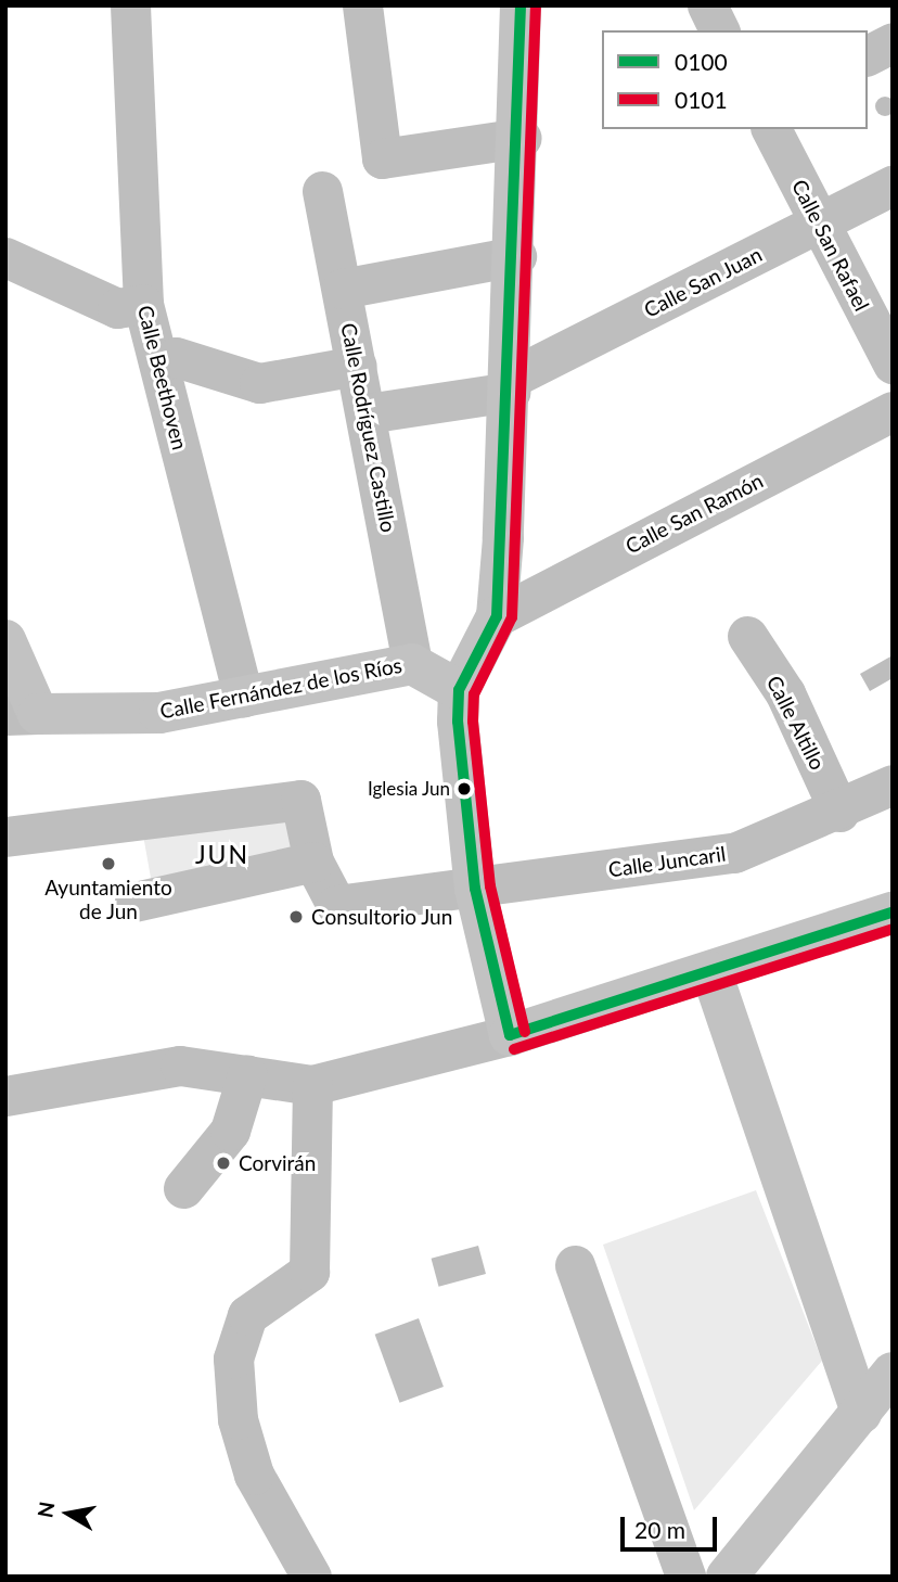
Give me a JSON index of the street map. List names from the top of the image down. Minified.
{"streets":{"street":["Calle San Rafael","Calle San Juan","Calle Beethoven","Calle Rodríguez Castillo","Calle San Ramón","Calle Fernández de los Ríos","Calle Altillo","Calle Juncaril"]},"crossings":[["Calle San Rafael","Calle San Juan"],["Calle San Juan","Calle Rodríguez Castillo"],["Calle Beethoven","Calle Fernández de los Ríos"],["Calle Rodríguez Castillo","Calle Fernández de los Ríos"],["Calle Altillo","Calle Juncaril"]],"districts":["JUN"],"places":["Iglesia Jun","Ayuntamiento de Jun","Consultorio Jun","Corvirán"],"lines":["transit line 0100","transit line 0101"],"legend":["0100","0101"],"scale_bar":"20 m","north":"left"}
